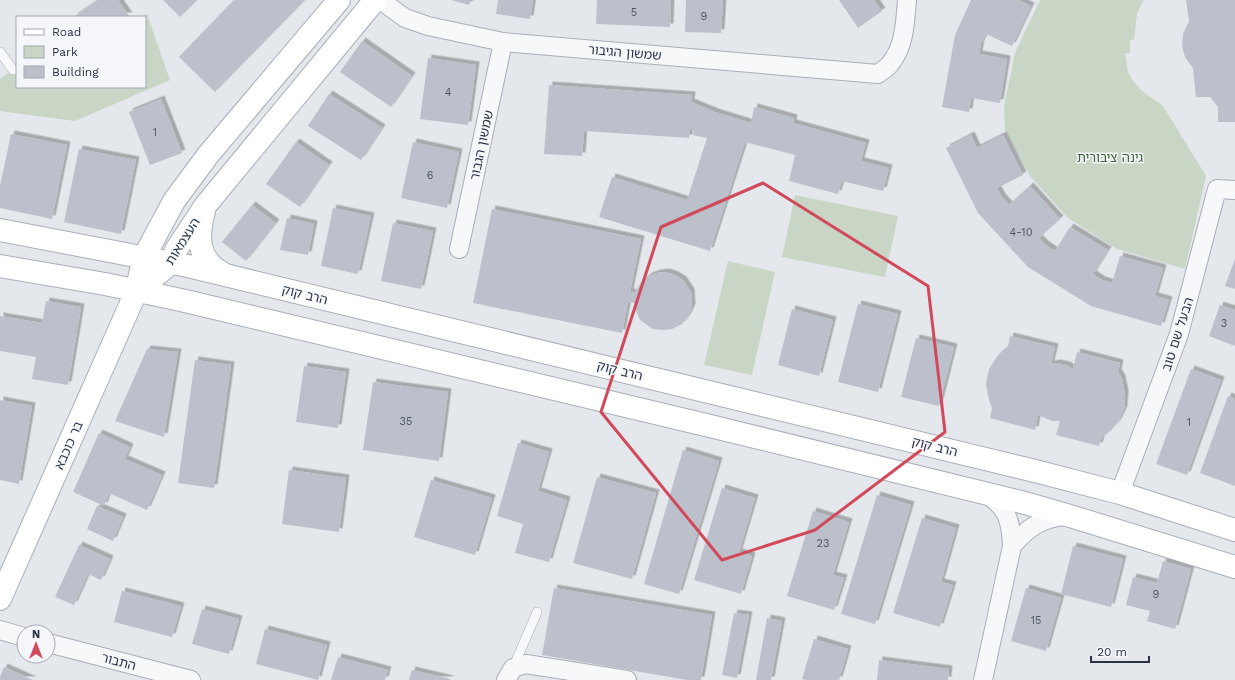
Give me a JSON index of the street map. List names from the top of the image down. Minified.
{"streets":{"main road":["העצמאות","הרב קוק","בר כוכבא"],"street":["שמשון הגיבור","שמשון הגבור","הבעל שם טוב","התבור"]},"crossings":[["שמשון הגיבור","שמשון הגבור"],["העצמאות","הרב קוק"],["העצמאות","בר כוכבא"],["הרב קוק","הבעל שם טוב"]],"parks":["גינה ציבורית"],"house_numbers":["5","9","4","1","6","4-10","3","35","1","23","9","15"],"legend":["Road","Park","Building"],"scale_bar":"20 m","north":"top"}
